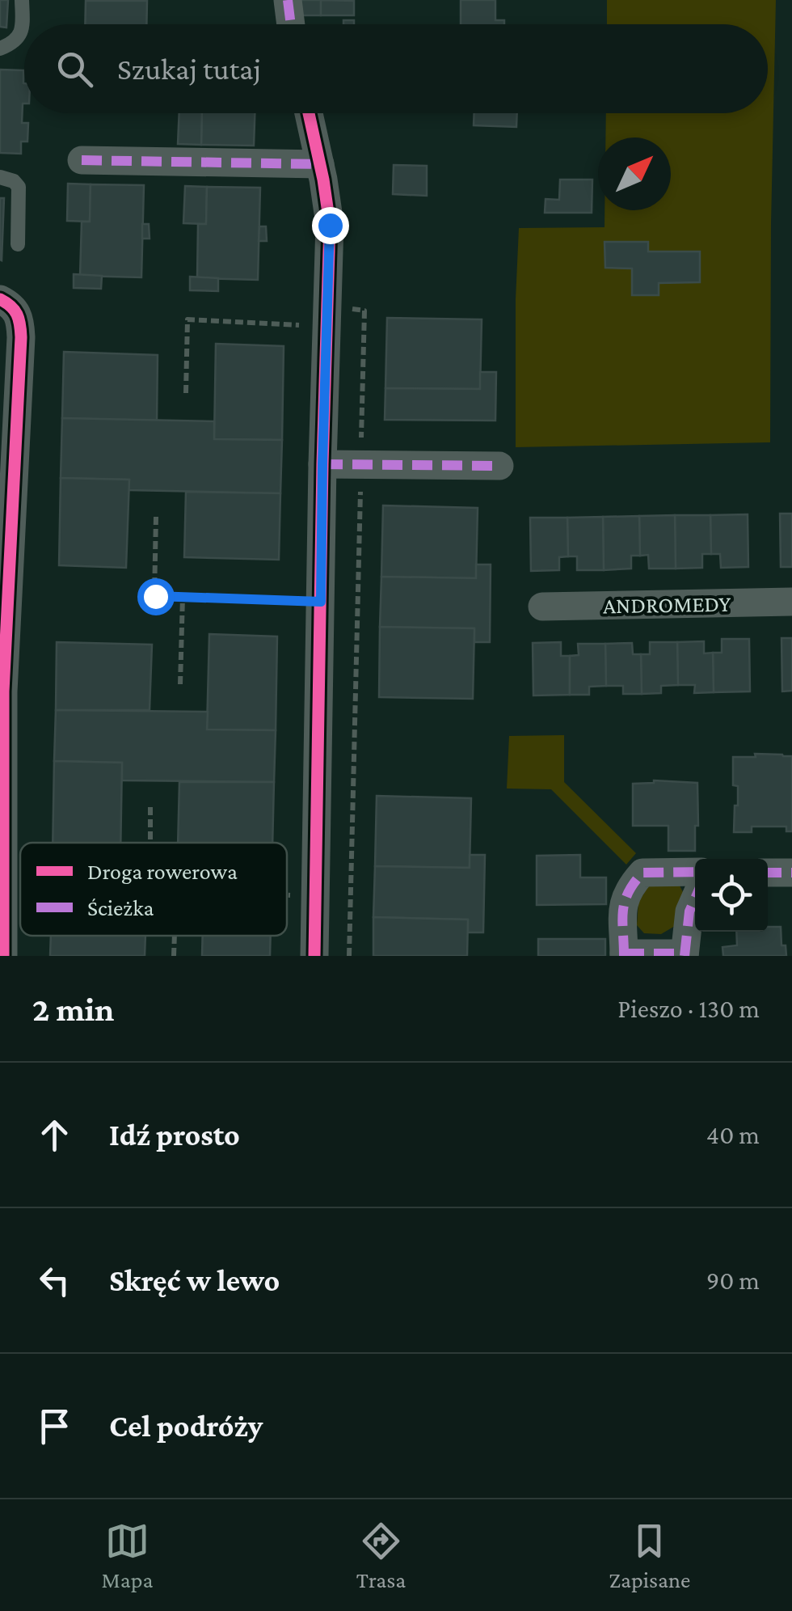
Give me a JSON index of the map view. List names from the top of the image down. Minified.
{"streets":{"street":["ANDROMEDY"]},"legend":["Droga rowerowa","Ścieżka"],"north":"top right","page":{"search":"Szukaj tutaj","heading":["2 min","Pieszo · 130 m"],"list":[["Idź prosto","40 m"],["Skręć w lewo","90 m"],"Cel podróży"],"nav":["Mapa","Trasa","Zapisane"]}}
